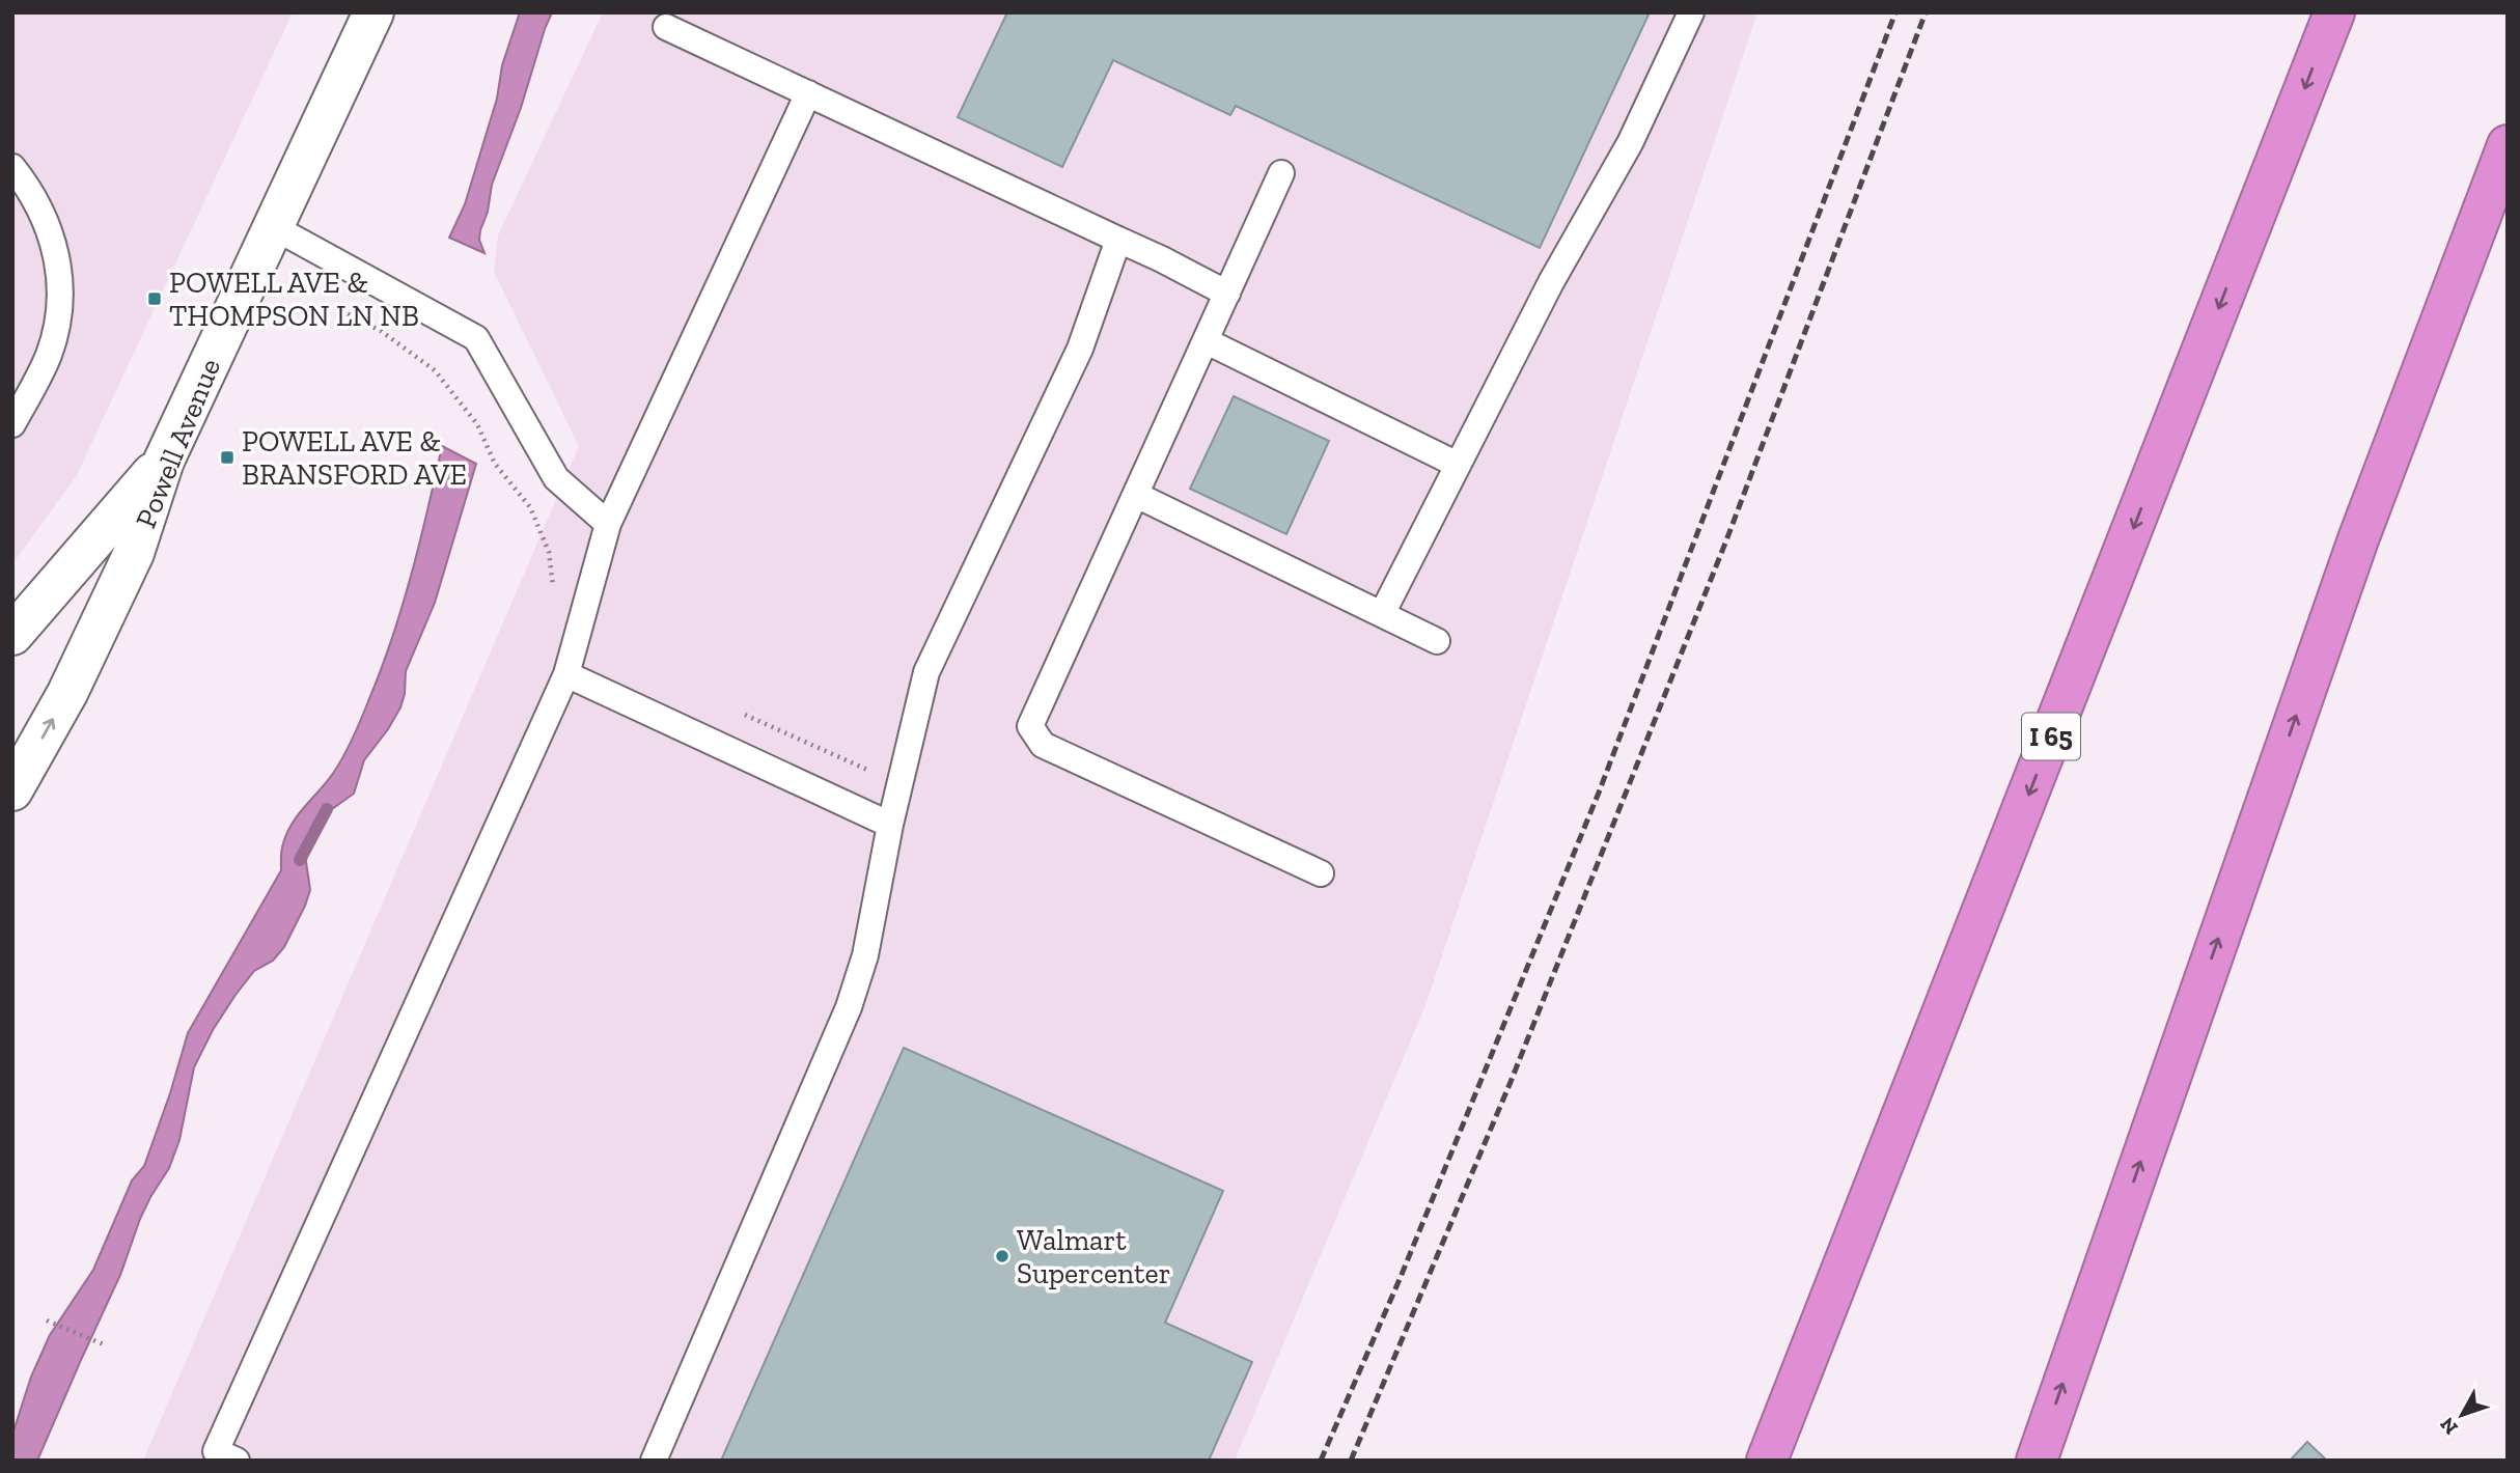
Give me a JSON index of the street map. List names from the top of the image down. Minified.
{"streets":{"highway":["I 65"],"main road":["Powell Avenue"]},"places":{"transit":["POWELL AVE & THOMPSON LN NB","POWELL AVE & BRANSFORD AVE"],"other":["Walmart Supercenter"]},"north":"bottom left"}
